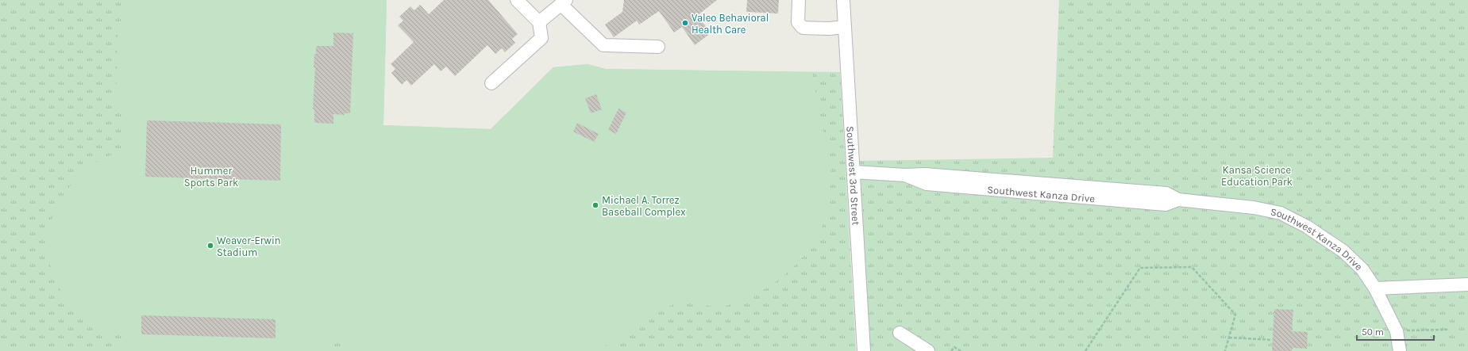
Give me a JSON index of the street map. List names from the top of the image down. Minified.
{"streets":{"street":["Southwest 3rd Street","Southwest Kanza Drive"]},"crossings":[["Southwest 3rd Street","Southwest Kanza Drive"]],"parks":["Kansa Science Education Park","Hummer Sports Park"],"places":["Valeo Behavioral Health Care","Michael A. Torrez Baseball Complex","Weaver-Erwin Stadium"],"scale_bar":"50 m"}
